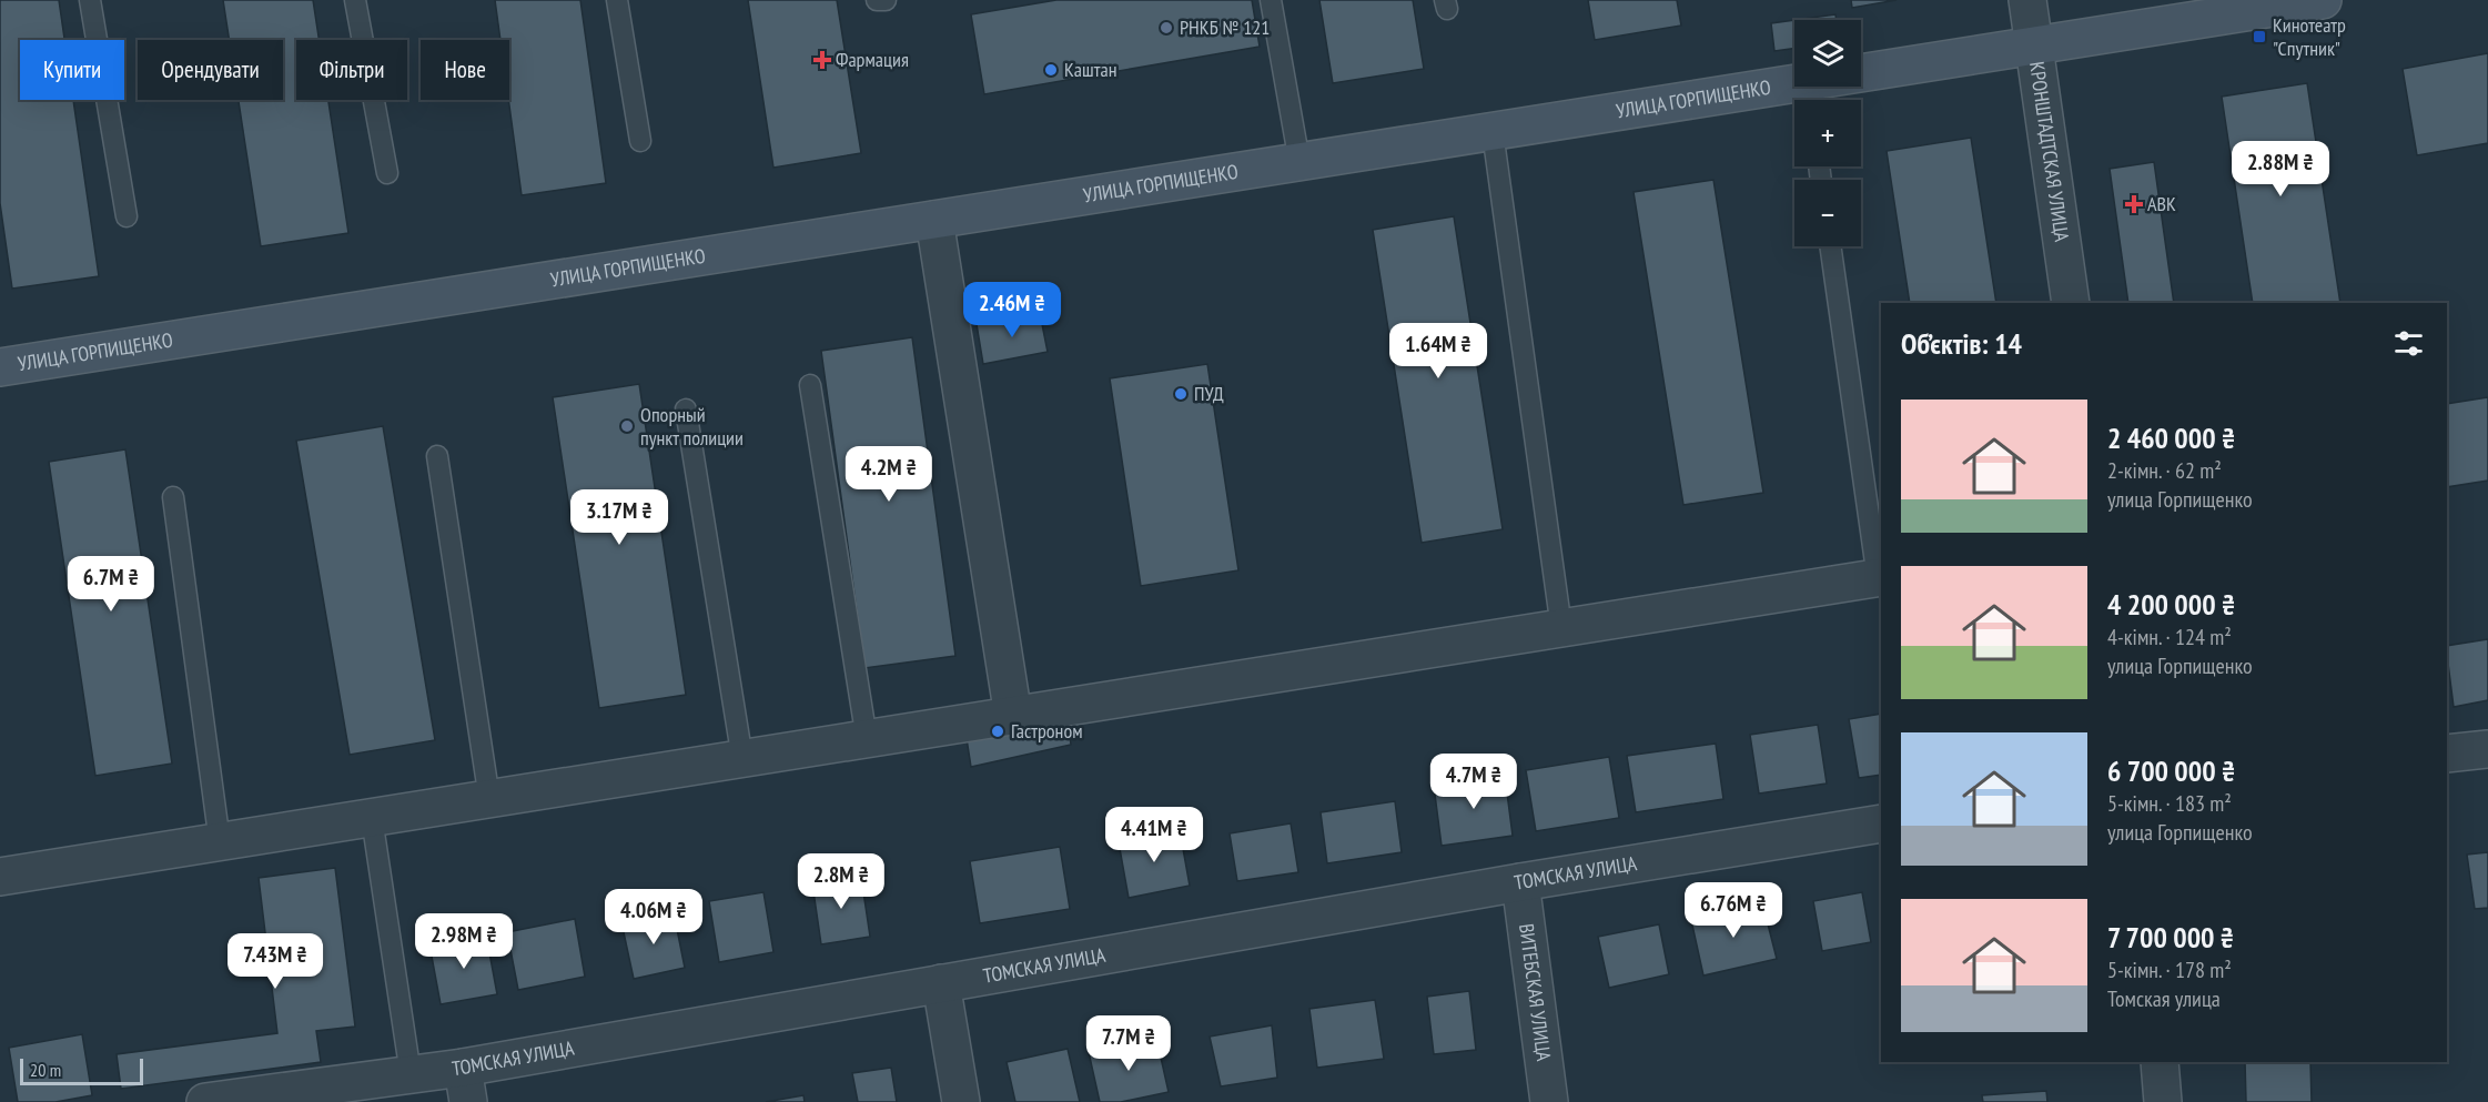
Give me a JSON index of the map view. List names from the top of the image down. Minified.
{"streets":{"main road":["УЛИЦА ГОРПИЩЕНКО"],"street":["КРОНШТАДТСКАЯ УЛИЦА","ТОМСКАЯ УЛИЦА","ВИТЕБСКАЯ УЛИЦА"]},"crossings":[["УЛИЦА ГОРПИЩЕНКО","КРОНШТАДТСКАЯ УЛИЦА"],["ТОМСКАЯ УЛИЦА","ВИТЕБСКАЯ УЛИЦА"]],"places":{"other":["РНКБ № 121","Каштан","ПУД","Опорный пункт полиции","Гастроном"],"transit":["Кинотеатр \"Спутник\""],"health":["Фармация","АВК"]},"scale_bar":"20 m","page":{"map_buttons":["+","−"],"chip":["Купити","Орендувати","Фільтри","Нове"],"price":["2.88M ₴","2.46M ₴","1.64M ₴","4.2M ₴","3.17M ₴","6.7M ₴","4.7M ₴","4.41M ₴","2.8M ₴","6.76M ₴","4.06M ₴","2.98M ₴","7.43M ₴","7.7M ₴"],"heading":"Об’єктів: 14","list":[{"name":"2 460 000 ₴","note":"2-кімн. · 62 m² · улица Горпищенко"},{"name":"4 200 000 ₴","note":"4-кімн. · 124 m² · улица Горпищенко"},{"name":"6 700 000 ₴","note":"5-кімн. · 183 m² · улица Горпищенко"},{"name":"7 700 000 ₴","note":"5-кімн. · 178 m² · Томская улица"}],"scale":"20 m"}}
